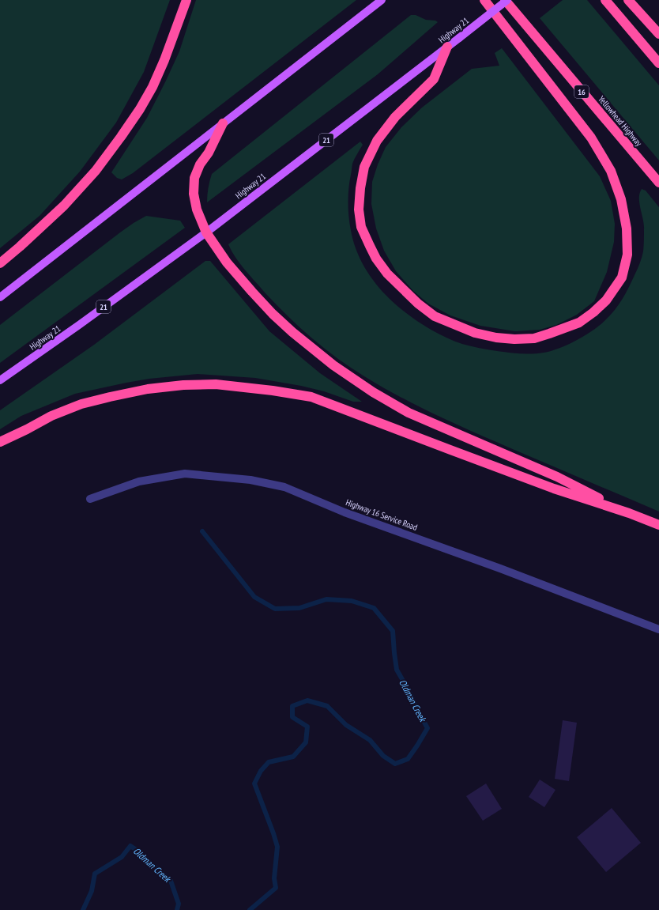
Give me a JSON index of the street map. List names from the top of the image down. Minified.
{"streets":{"highway":["16","Yellowhead Highway"],"main road":["Highway 21","21"],"street":["Highway 16 Service Road"]},"water":["Oldman Creek"]}
